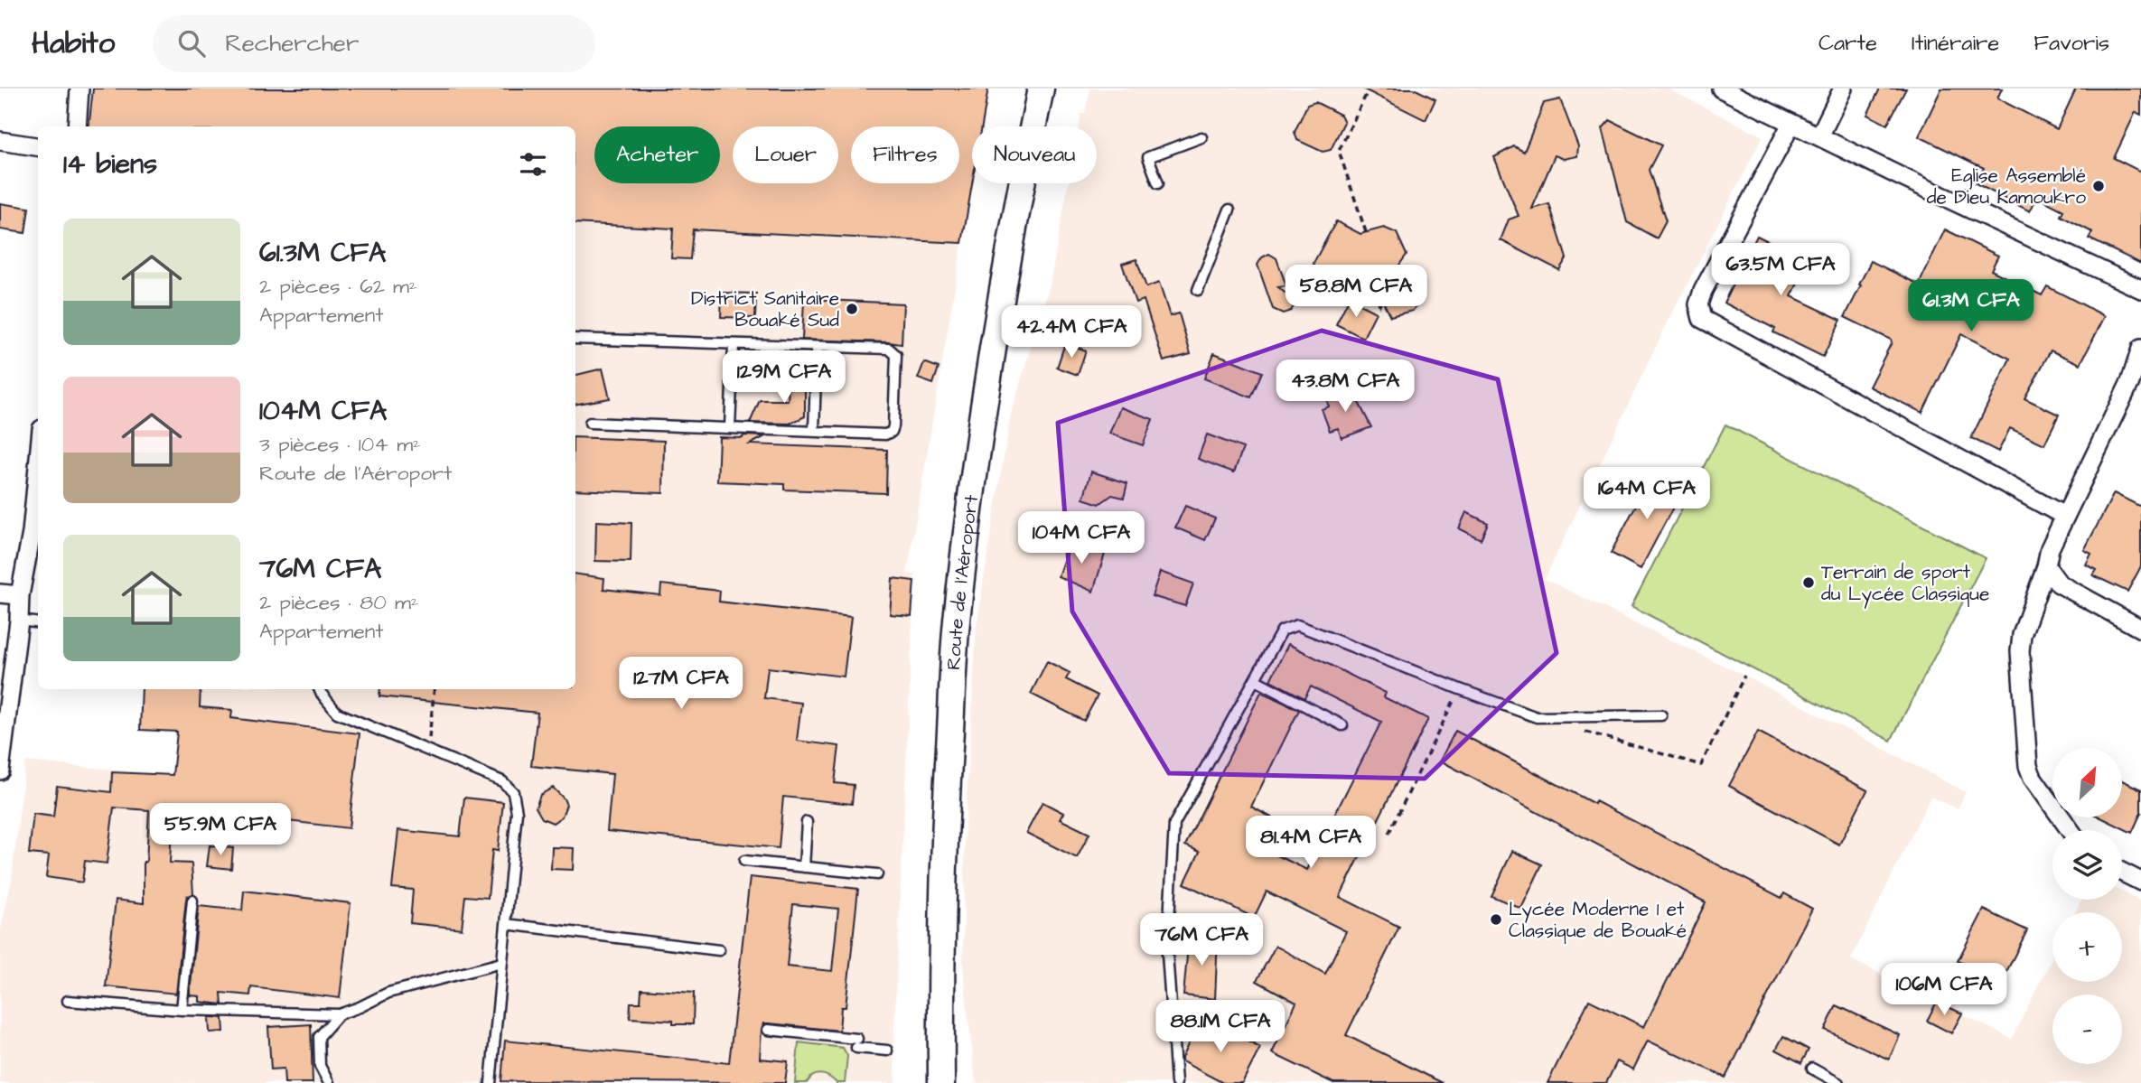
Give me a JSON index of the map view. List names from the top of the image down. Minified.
{"streets":{"main road":["Route de l'Aéroport"]},"places":["Eglise Assemblé de Dieu Kamoukro","District Sanitaire Bouaké Sud","Terrain de sport du Lycée Classique","Lycée Moderne 1 et Classique de Bouaké"],"north":"top right","page":{"header":"Habito","search":"Rechercher","nav":["Carte","Itinéraire","Favoris"],"chip":["Acheter","Louer","Filtres","Nouveau"],"heading":"14 biens","list":[{"name":"61.3M CFA","note":"2 pièces · 62 m² · Appartement"},{"name":"104M CFA","note":"3 pièces · 104 m² · Route de l'Aéroport"},{"name":"76M CFA","note":"2 pièces · 80 m² · Appartement"}],"price":["63.5M CFA","58.8M CFA","61.3M CFA","42.4M CFA","129M CFA","43.8M CFA","164M CFA","104M CFA","127M CFA","55.9M CFA","81.4M CFA","76M CFA","106M CFA","88.1M CFA"],"map_buttons":["+","−"]}}
